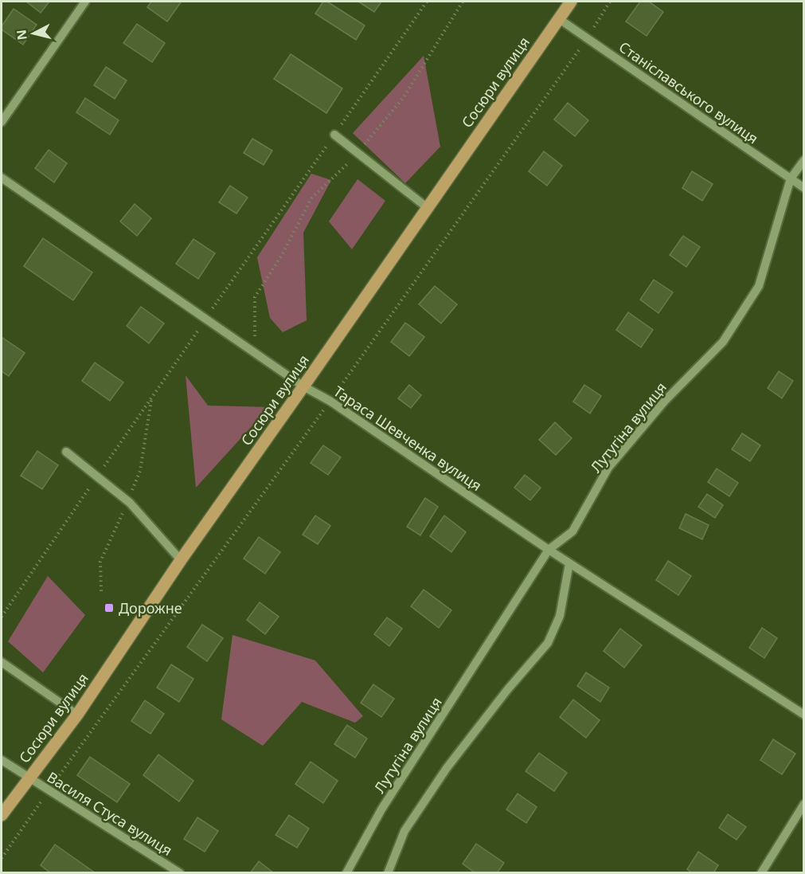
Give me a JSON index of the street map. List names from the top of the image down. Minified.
{"streets":{"main road":["Сосюри вулиця"],"street":["Станіславського вулиця","Лутугіна вулиця","Тараса Шевченка вулиця","Василя Стуса вулиця"]},"crossings":[["Сосюри вулиця","Станіславського вулиця"],["Сосюри вулиця","Тараса Шевченка вулиця"],["Сосюри вулиця","Василя Стуса вулиця"],["Станіславського вулиця","Лутугіна вулиця"],["Лутугіна вулиця","Тараса Шевченка вулиця"]],"places":{"transit":["Дорожне"]},"north":"left"}
